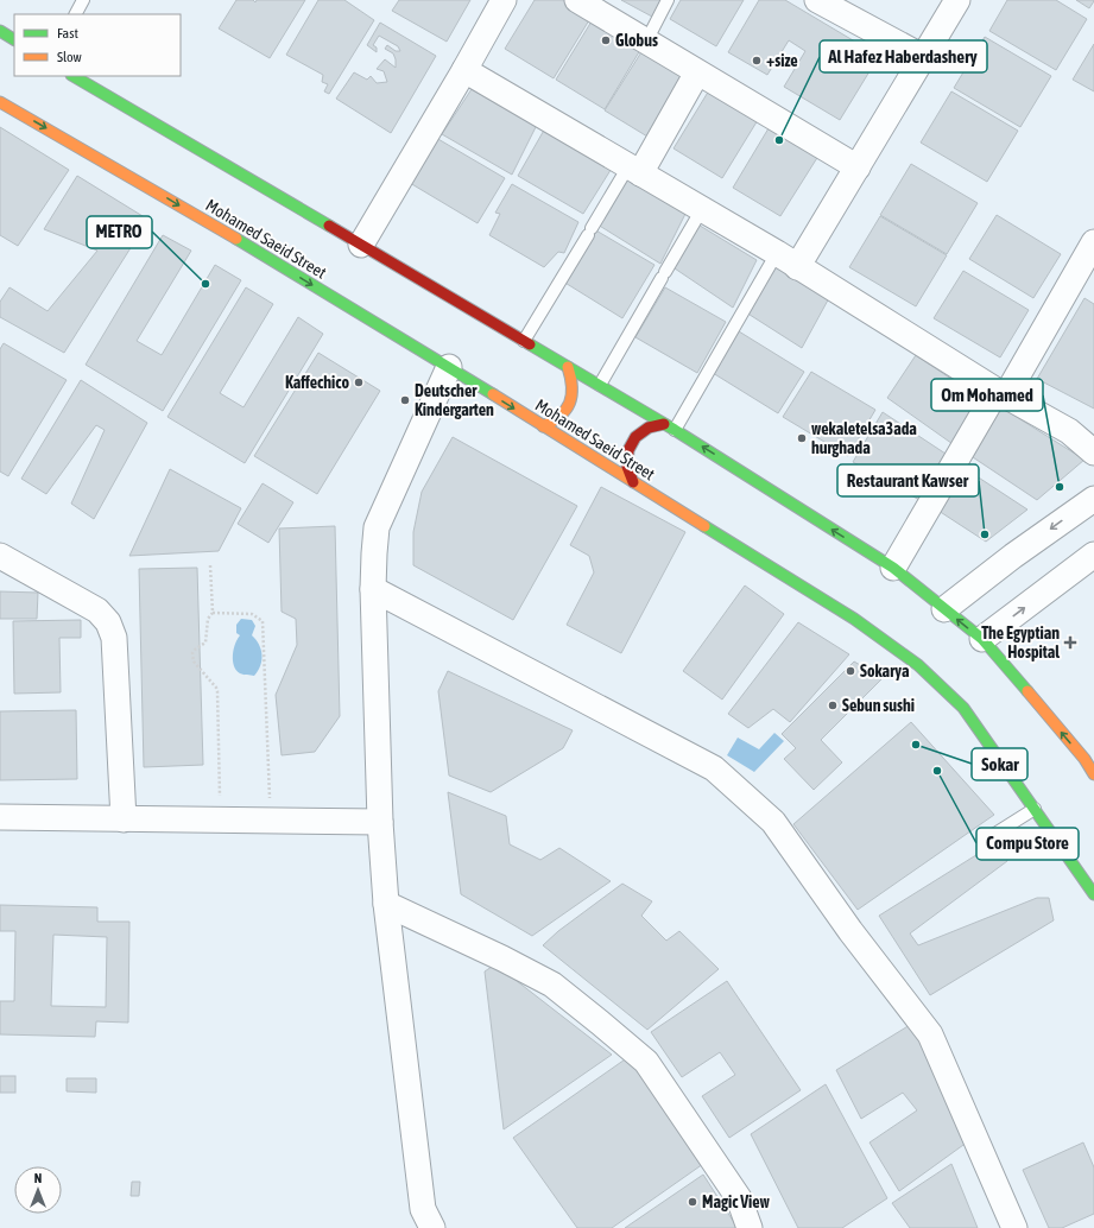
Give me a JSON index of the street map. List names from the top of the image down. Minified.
{"streets":{"street":["Mohamed Saeid Street"]},"places":{"other":["Globus","+size","Al Hafez Haberdashery","METRO","Kaffechico","Deutscher Kindergarten","wekaletelsa3ada hurghada","Om Mohamed","Restaurant Kawser","Sokarya","Sebun sushi","Sokar","Compu Store","Magic View"],"health":["The Egyptian Hospital"]},"legend":["Fast","Slow"],"north":"top"}
